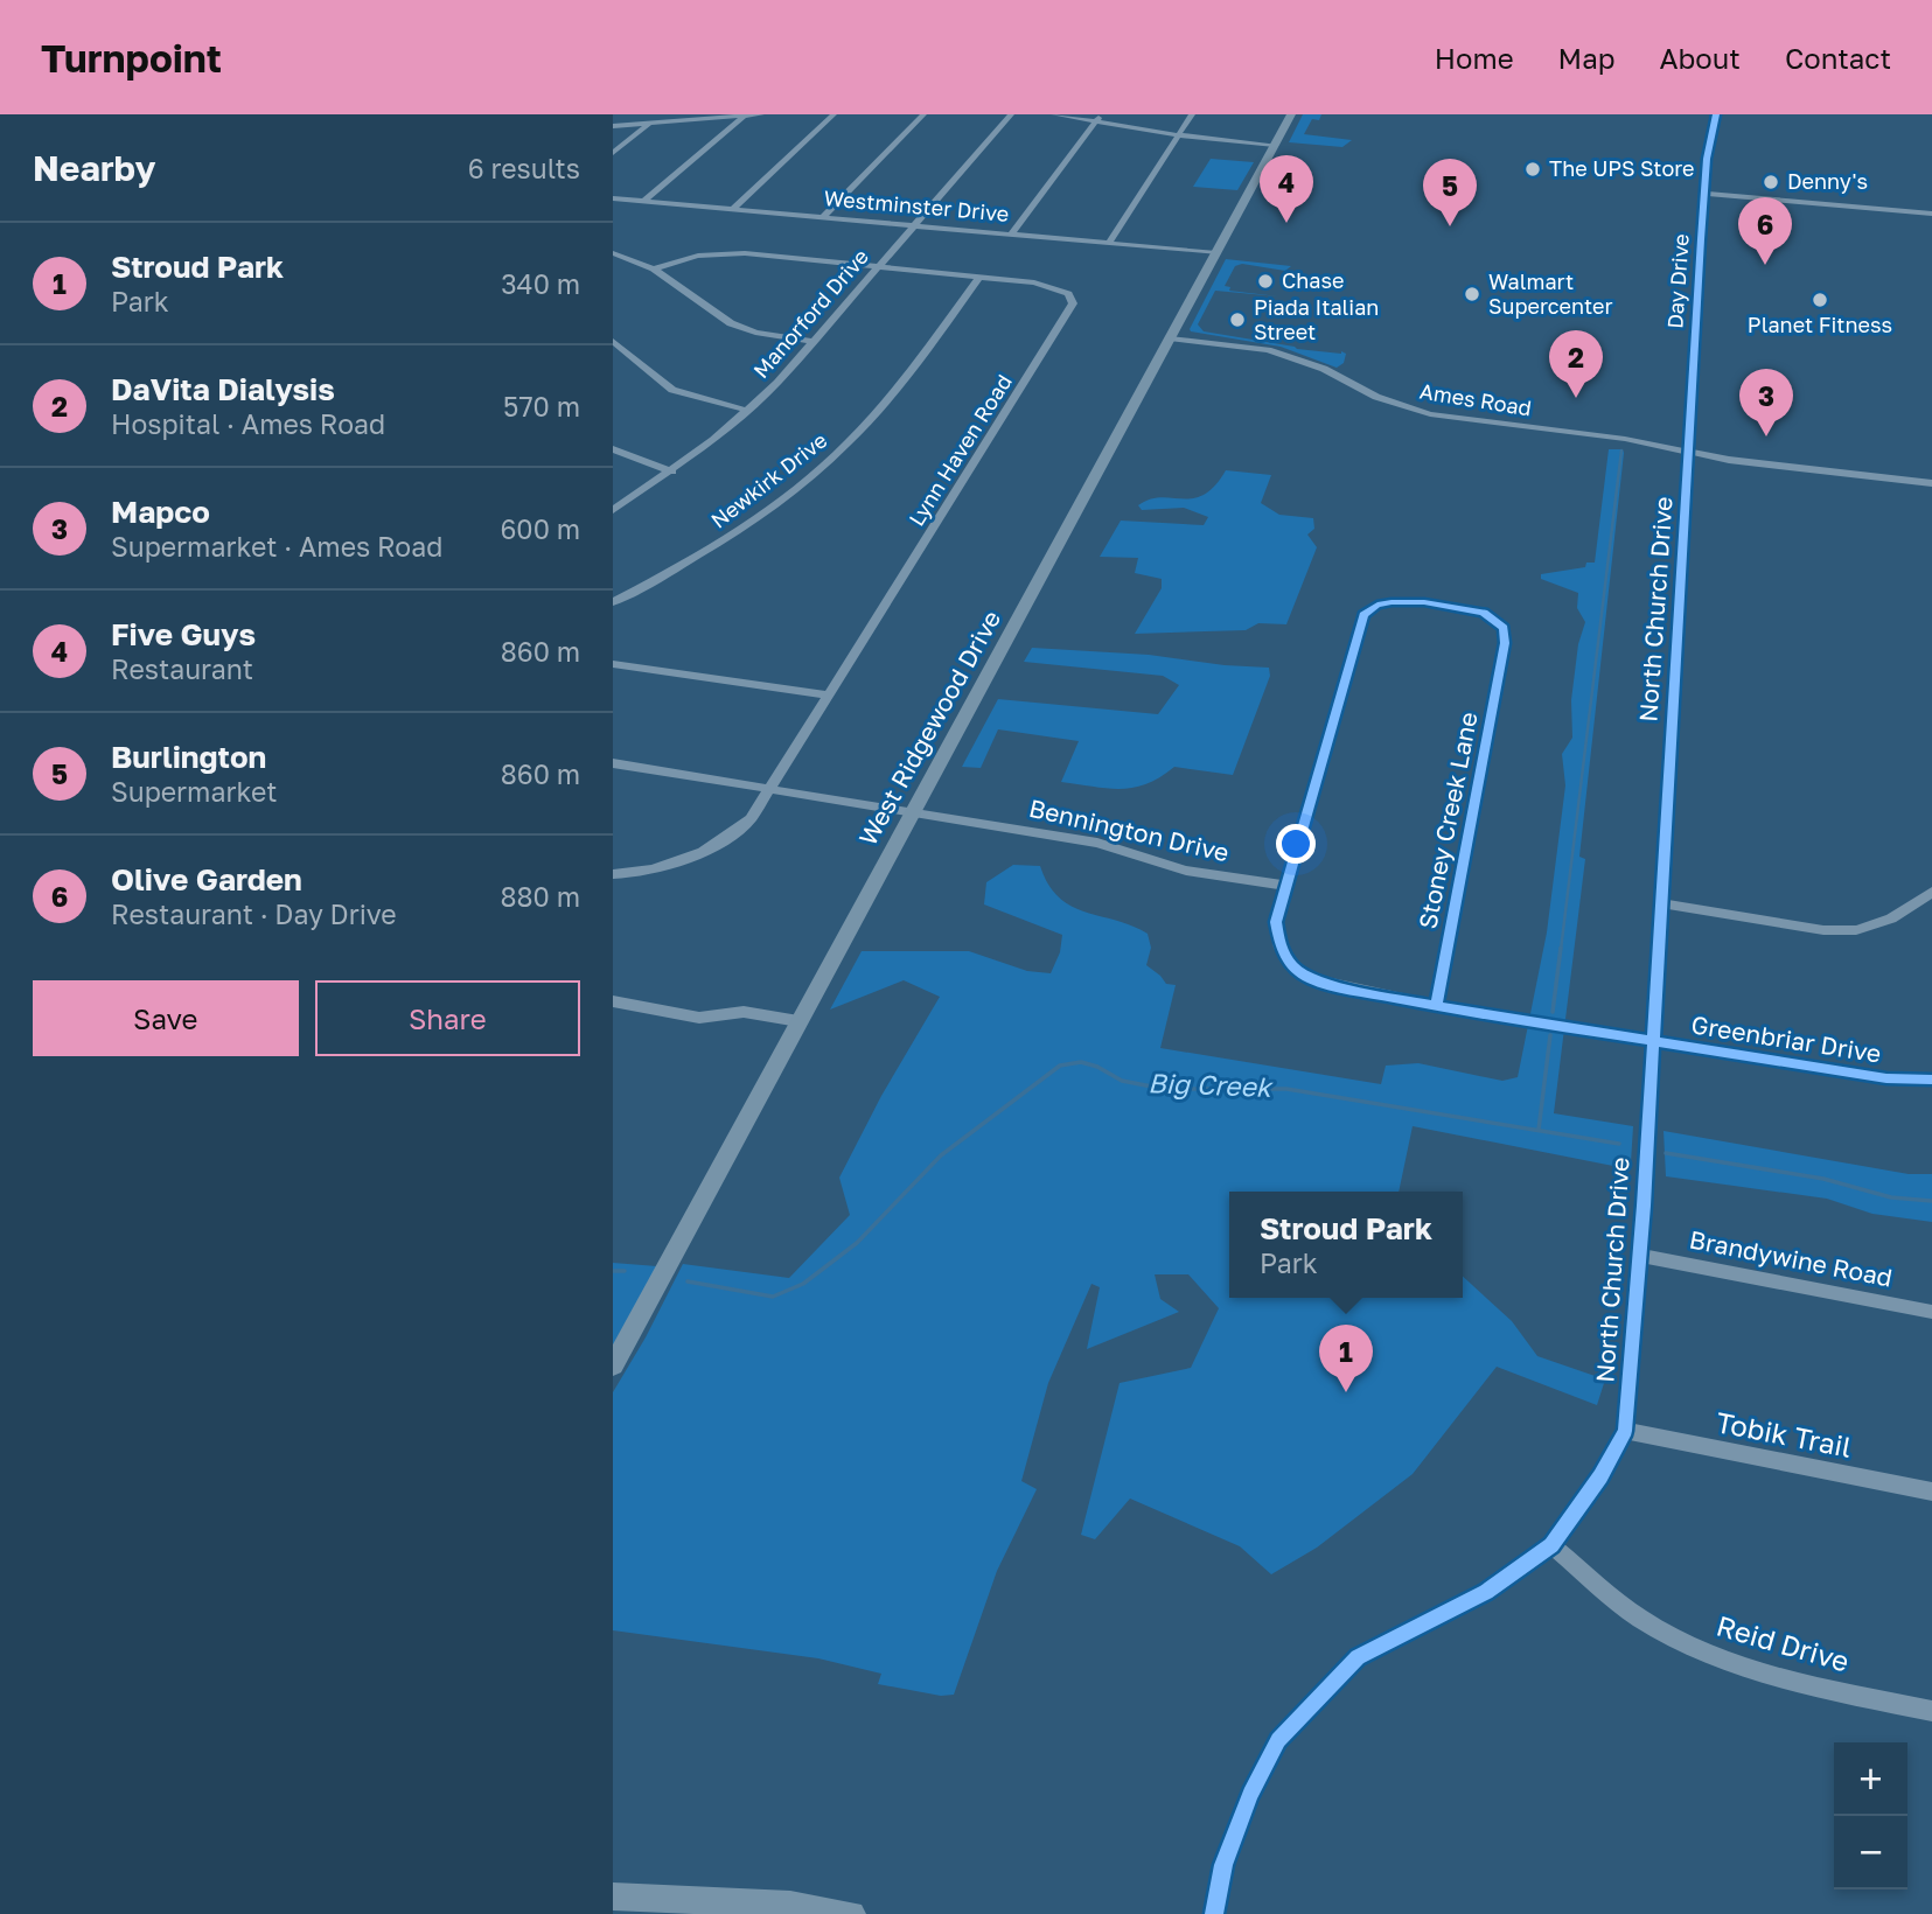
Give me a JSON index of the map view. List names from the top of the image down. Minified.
{"streets":{"main road":["West Ridgewood Drive"],"street":["Westminster Drive","Day Drive","Manorford Drive","Ames Road","Lynn Haven Road","Newkirk Drive","North Church Drive","Stoney Creek Lane","Bennington Drive","Greenbriar Drive","Brandywine Road","Tobik Trail","Reid Drive"]},"crossings":[["Westminster Drive","Manorford Drive"],["Westminster Drive","West Ridgewood Drive"],["Day Drive","Ames Road"],["Day Drive","North Church Drive"],["Manorford Drive","Lynn Haven Road"],["Ames Road","North Church Drive"],["Ames Road","West Ridgewood Drive"],["Lynn Haven Road","Newkirk Drive"],["Lynn Haven Road","Bennington Drive"],["North Church Drive","Greenbriar Drive"],["North Church Drive","Brandywine Road"],["North Church Drive","Tobik Trail"],["North Church Drive","Reid Drive"],["West Ridgewood Drive","Bennington Drive"],["Stoney Creek Lane","Greenbriar Drive"],["Bennington Drive","Greenbriar Drive"]],"water":["Big Creek"],"places":["The UPS Store","Denny's","Chase","Walmart Supercenter","Planet Fitness","Piada Italian Street"],"page":{"header":"Turnpoint","nav":["Home","Map","About","Contact"],"heading":["Nearby","6 results"],"pins":["4","5","6","2","3","1"],"list":[{"mark":"1","name":"Stroud Park","note":"Park","value":"340 m"},{"mark":"2","name":"DaVita Dialysis","note":"Hospital · Ames Road","value":"570 m"},{"mark":"3","name":"Mapco","note":"Supermarket · Ames Road","value":"600 m"},{"mark":"4","name":"Five Guys","note":"Restaurant","value":"860 m"},{"mark":"5","name":"Burlington","note":"Supermarket","value":"860 m"},{"mark":"6","name":"Olive Garden","note":"Restaurant · Day Drive","value":"880 m"}],"buttons":["Save","Share"],"popup":["Stroud Park","Park"],"map_buttons":["+","−"]}}
